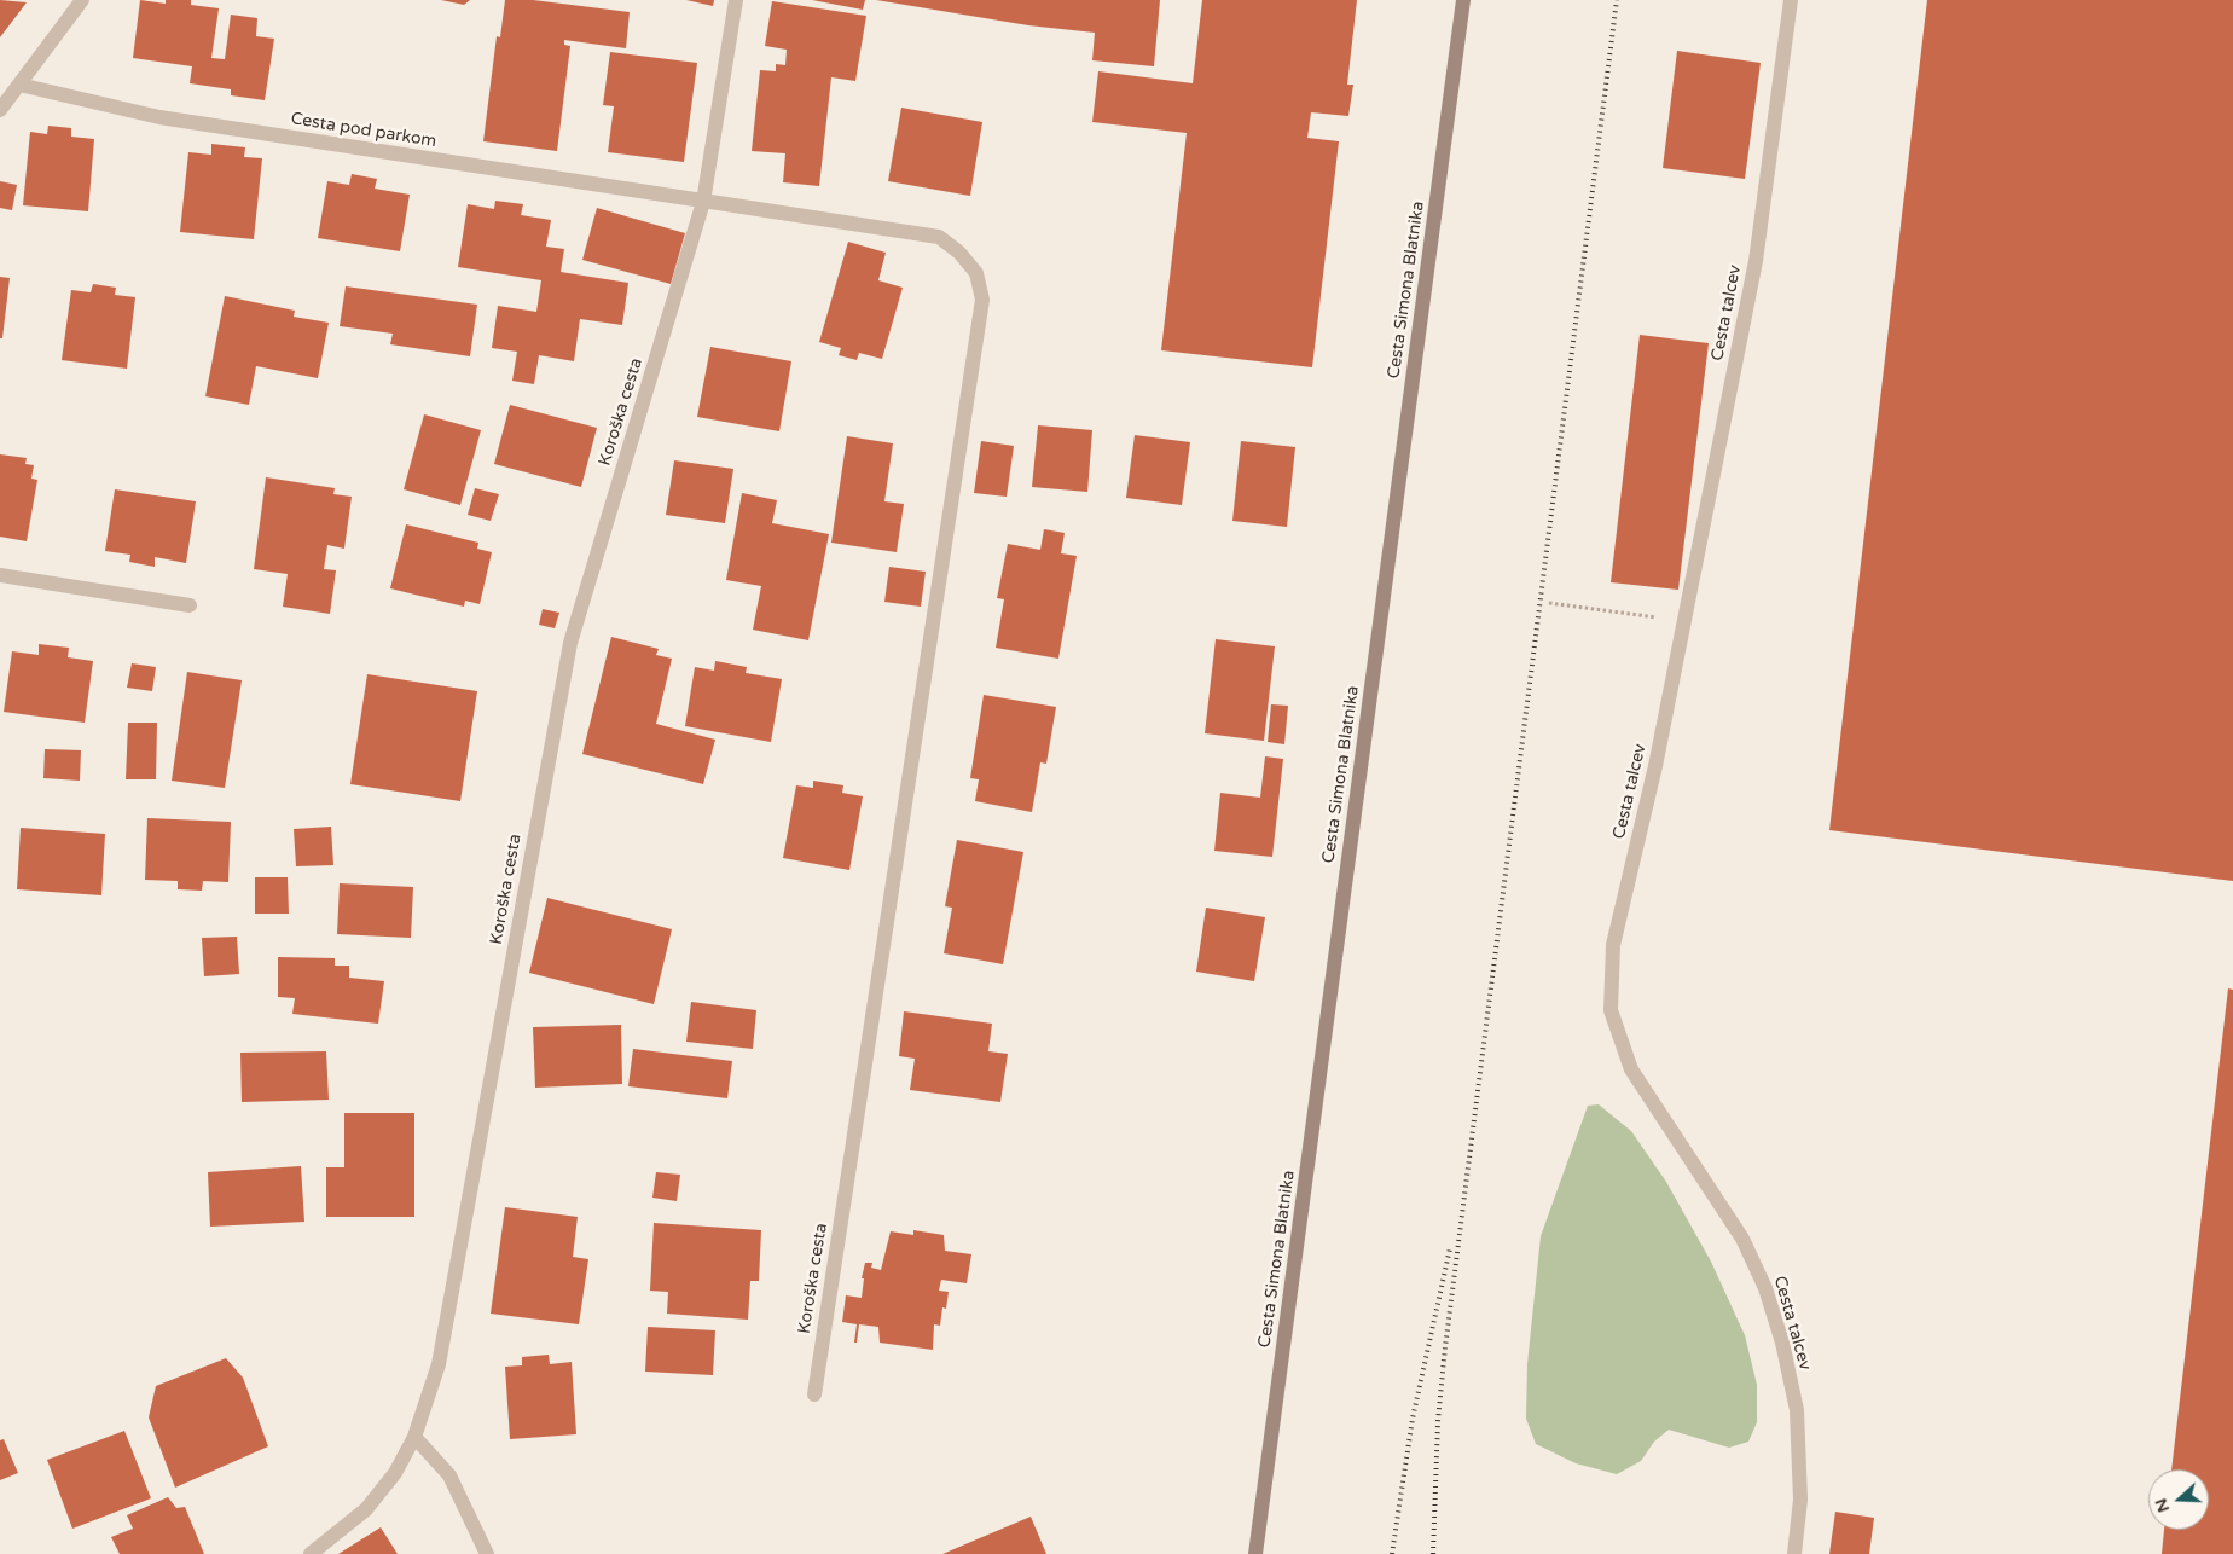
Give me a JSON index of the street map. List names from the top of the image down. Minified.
{"streets":{"street":["Cesta pod parkom","Cesta Simona Blatnika","Cesta talcev","Koroška cesta"]},"crossings":[["Cesta pod parkom","Koroška cesta"]],"north":"left"}
